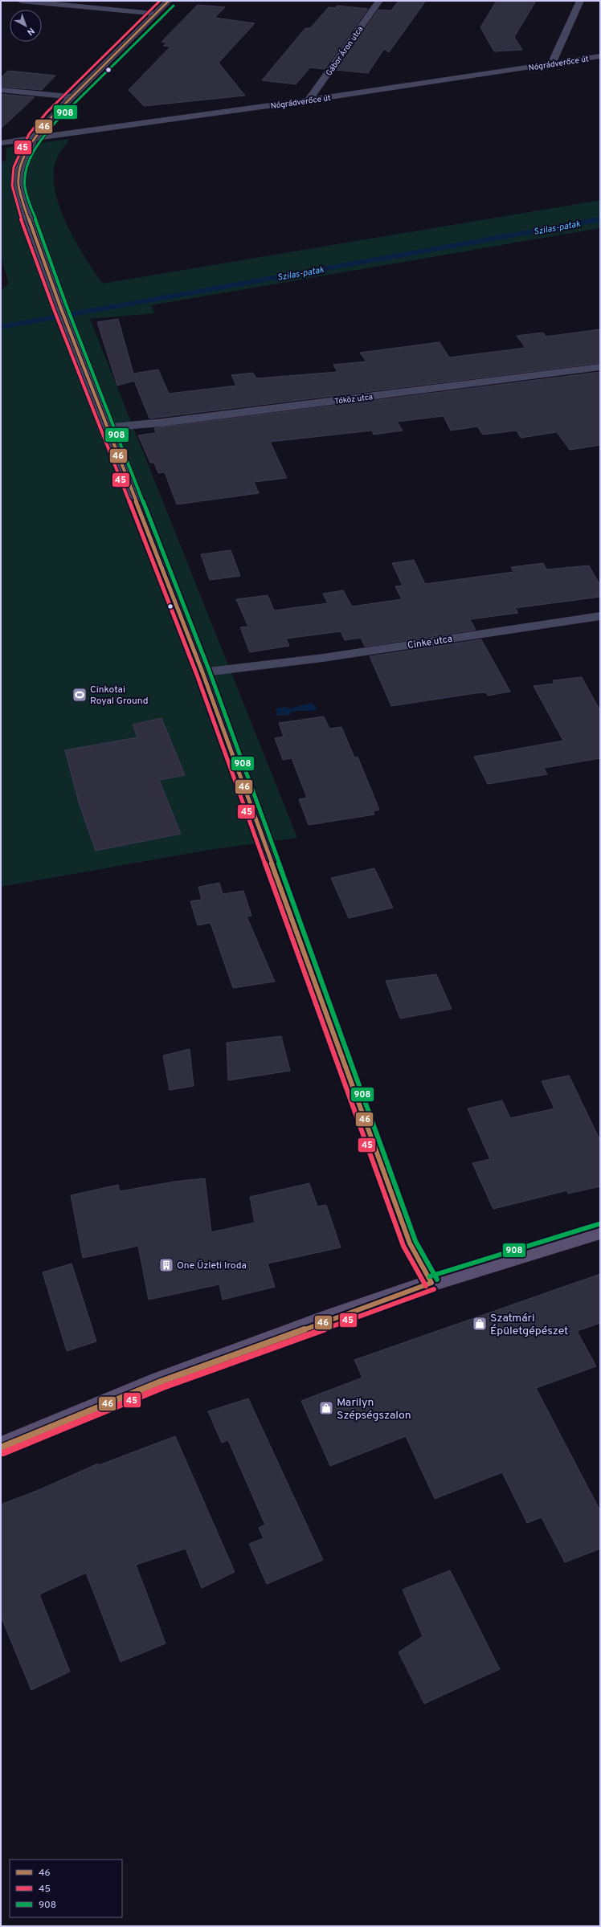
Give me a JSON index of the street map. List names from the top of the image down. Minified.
{"streets":{"street":["Gábor Áron utca","Nógrádverőce út","Tóköz utca","Cinke utca"]},"crossings":[["Gábor Áron utca","Nógrádverőce út"]],"water":["Szilas-patak"],"places":{"sports":["Cinkotai Royal Ground"],"building":["One Üzleti Iroda"],"shop":["Szatmári Épületgépészet","Marilyn Szépségszalon"]},"lines":["transit line 46","transit line 45","transit line 908"],"legend":["46","45","908"],"north":"bottom right"}
